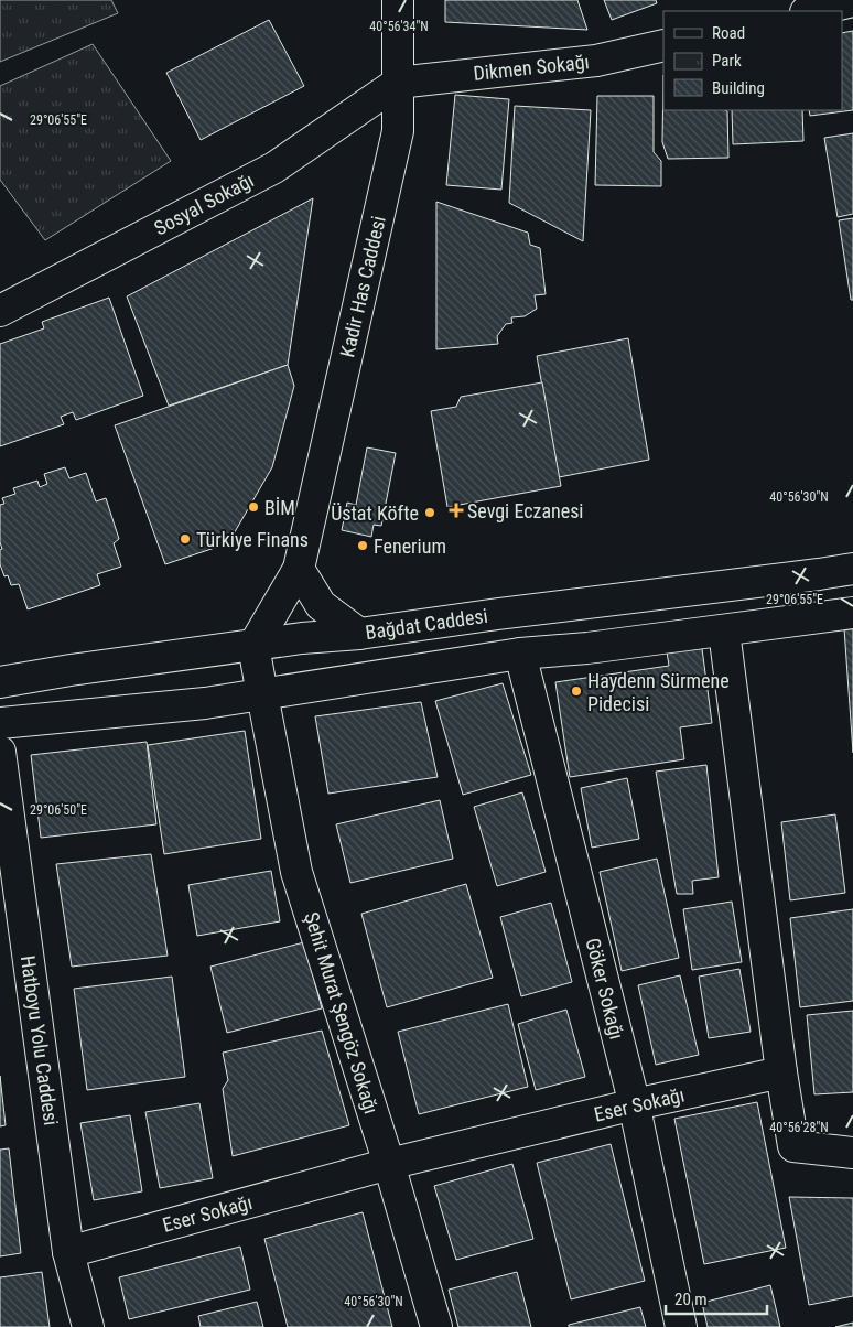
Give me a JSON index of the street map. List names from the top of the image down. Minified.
{"streets":{"street":["Dikmen Sokağı","Sosyal Sokağı","Kadir Has Caddesi","Bağdat Caddesi","Göker Sokağı","Şehit Murat Şengöz Sokağı","Hatboyu Yolu Caddesi","Eser Sokağı"]},"crossings":[["Dikmen Sokağı","Sosyal Sokağı"],["Dikmen Sokağı","Kadir Has Caddesi"],["Sosyal Sokağı","Kadir Has Caddesi"],["Kadir Has Caddesi","Bağdat Caddesi"],["Kadir Has Caddesi","Şehit Murat Şengöz Sokağı"],["Bağdat Caddesi","Şehit Murat Şengöz Sokağı"],["Göker Sokağı","Eser Sokağı"],["Şehit Murat Şengöz Sokağı","Eser Sokağı"],["Hatboyu Yolu Caddesi","Eser Sokağı"]],"places":{"other":["BİM","Üstat Köfte","Türkiye Finans","Fenerium","Haydenn Sürmene Pidecisi"],"health":["Sevgi Eczanesi"]},"legend":["Road","Park","Building"],"scale_bar":"20 m","coordinates":["40°56'34\"N","29°06'55\"E","40°56'30\"N","29°06'50\"E","40°56'28\"N"]}
